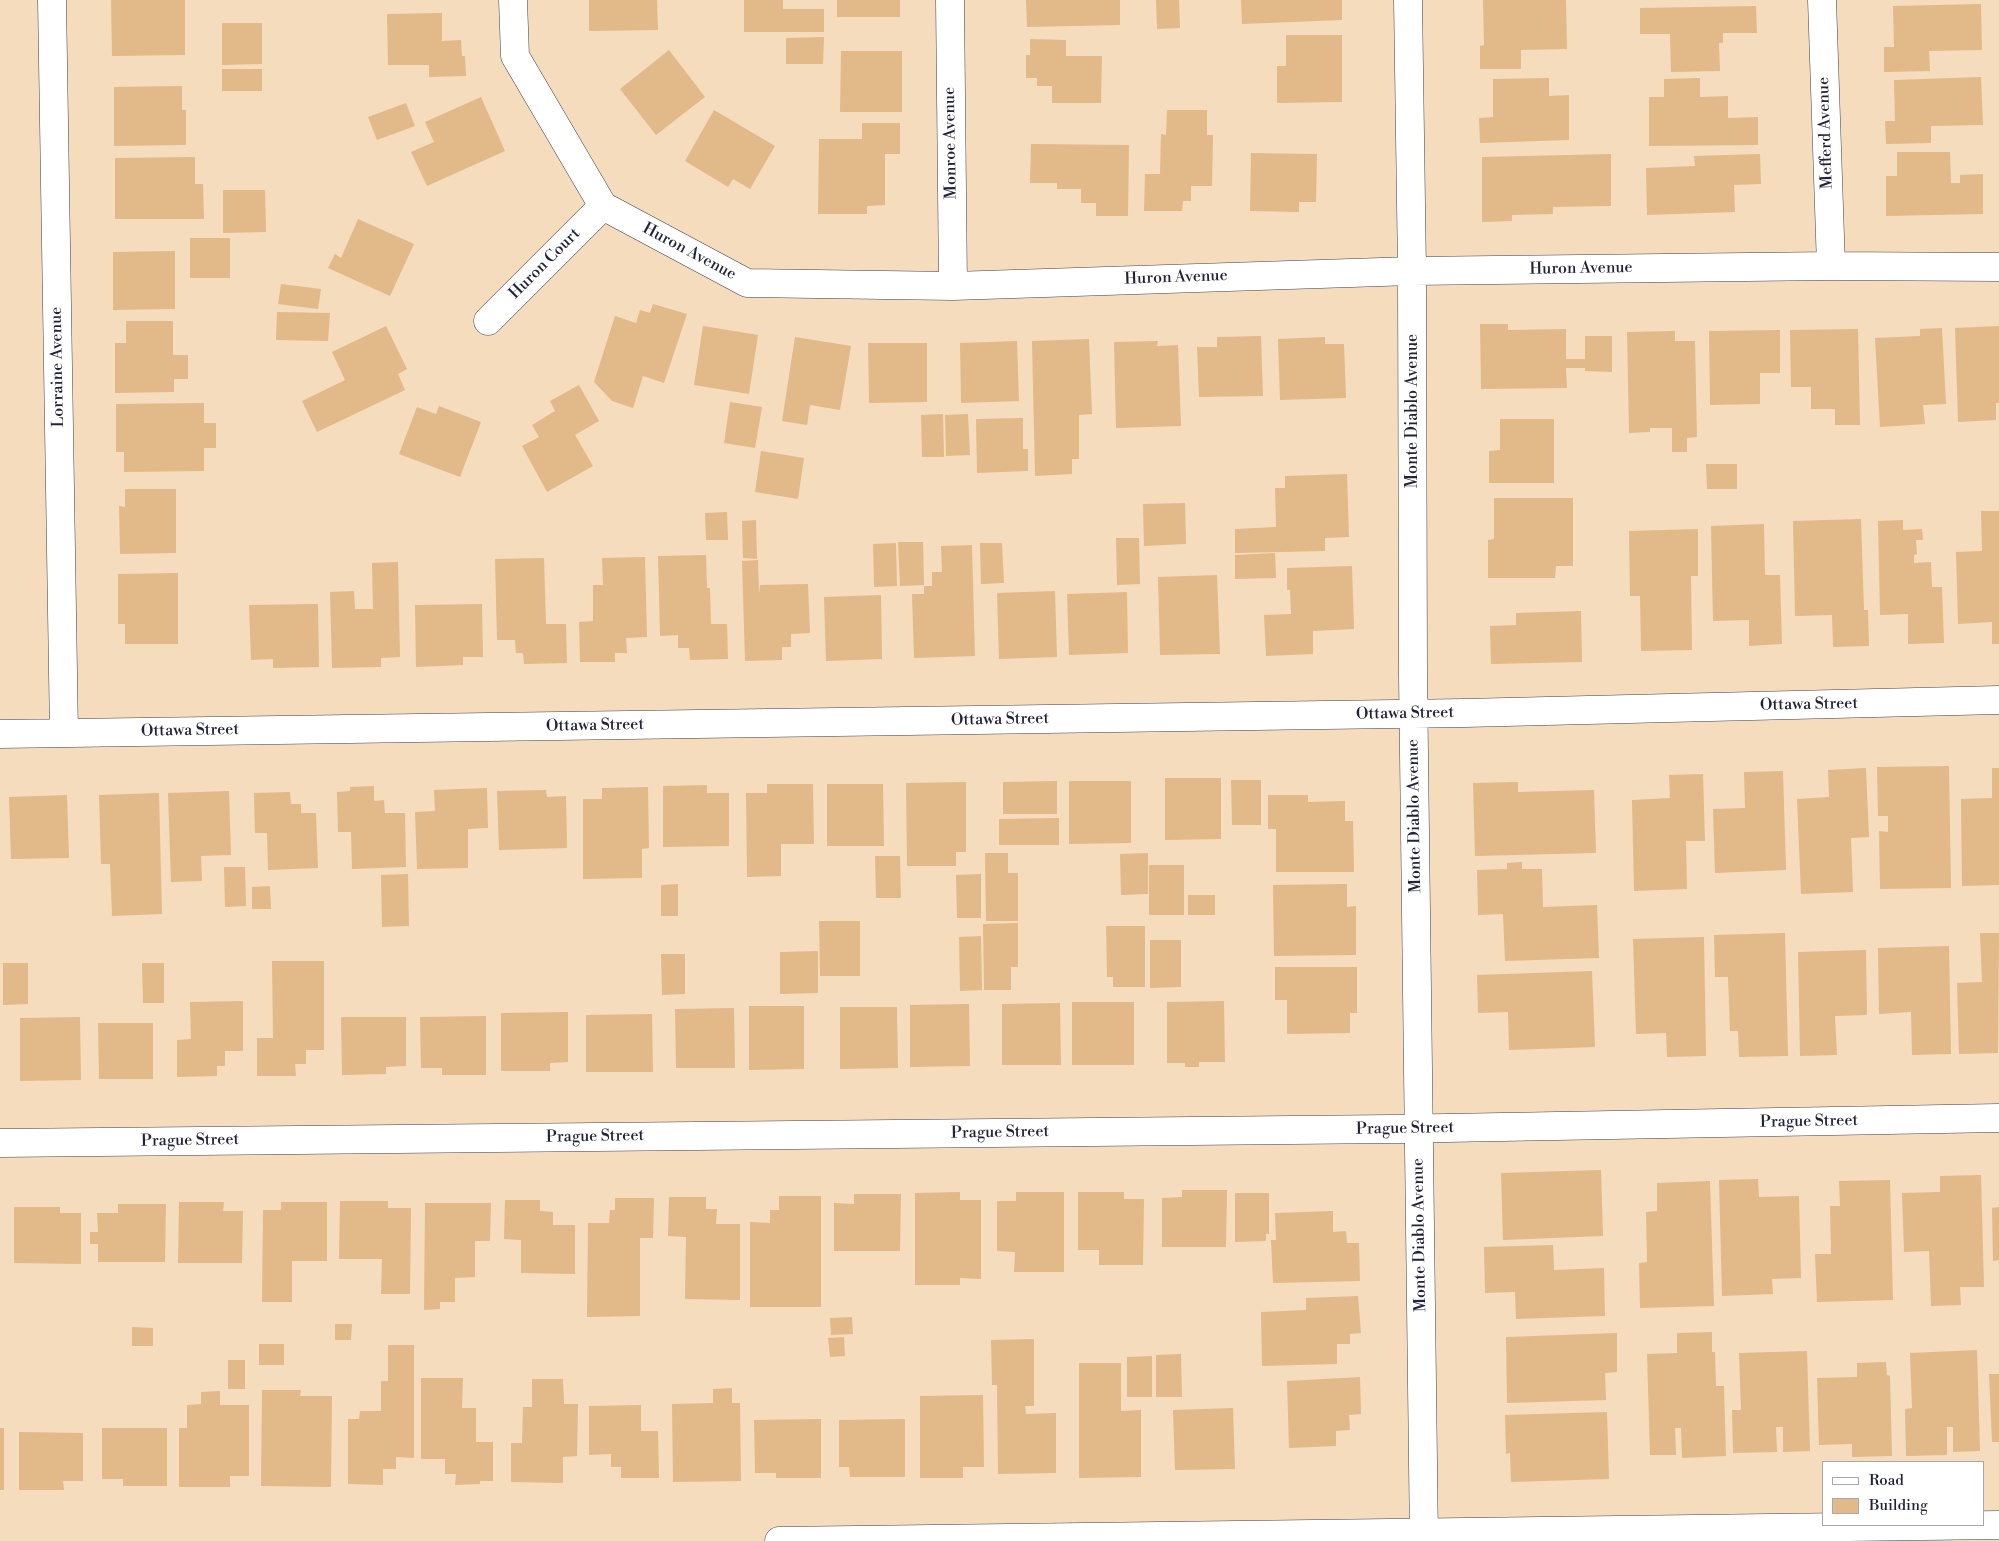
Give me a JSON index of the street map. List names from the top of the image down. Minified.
{"streets":{"street":["Mefferd Avenue","Monroe Avenue","Huron Avenue","Huron Court","Lorraine Avenue","Monte Diablo Avenue","Ottawa Street","Prague Street"]},"crossings":[["Mefferd Avenue","Huron Avenue"],["Monroe Avenue","Huron Avenue"],["Huron Avenue","Huron Court"],["Huron Avenue","Monte Diablo Avenue"],["Lorraine Avenue","Ottawa Street"],["Monte Diablo Avenue","Ottawa Street"],["Monte Diablo Avenue","Prague Street"]],"legend":["Road","Building"]}
